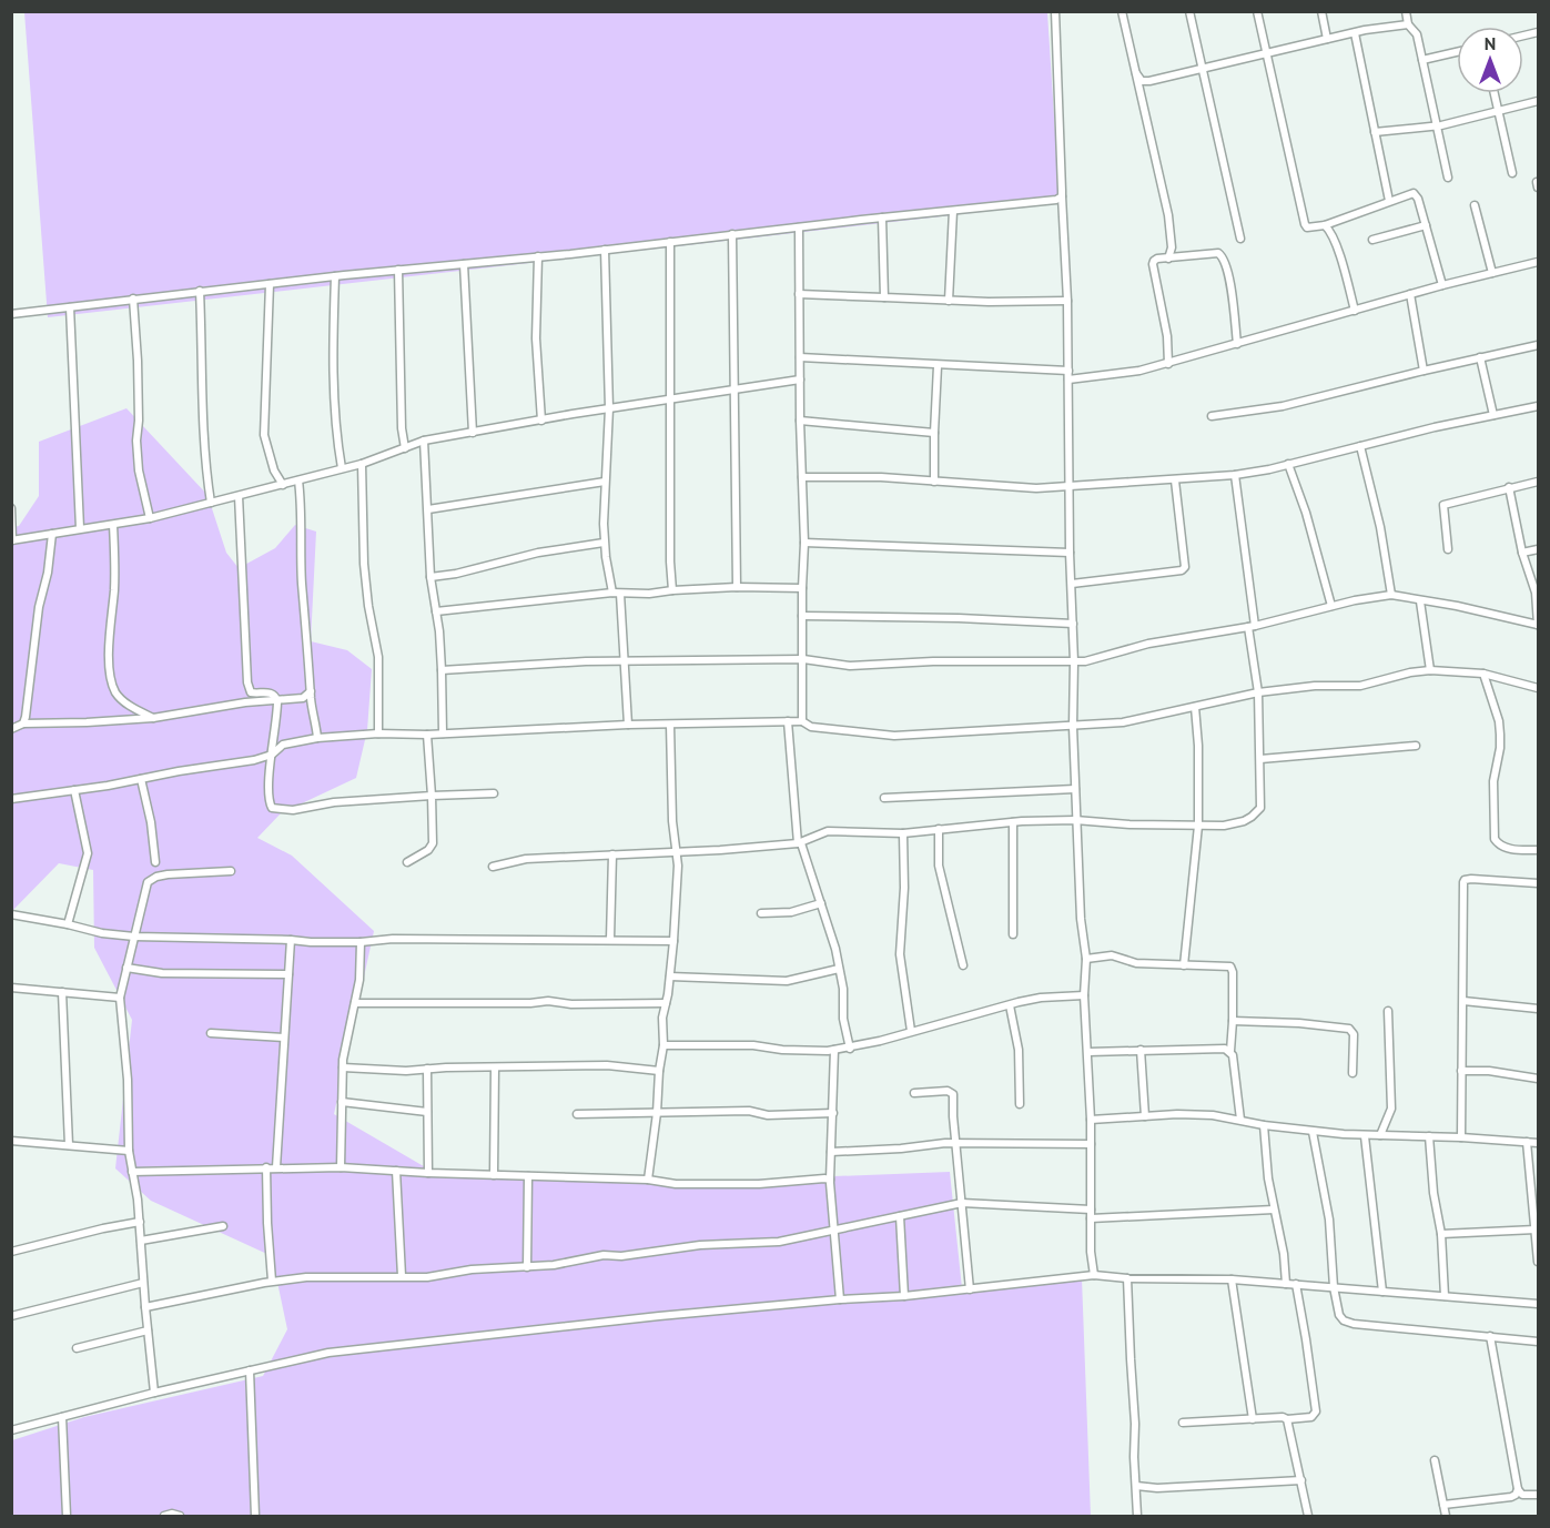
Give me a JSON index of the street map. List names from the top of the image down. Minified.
{"north":"top"}
